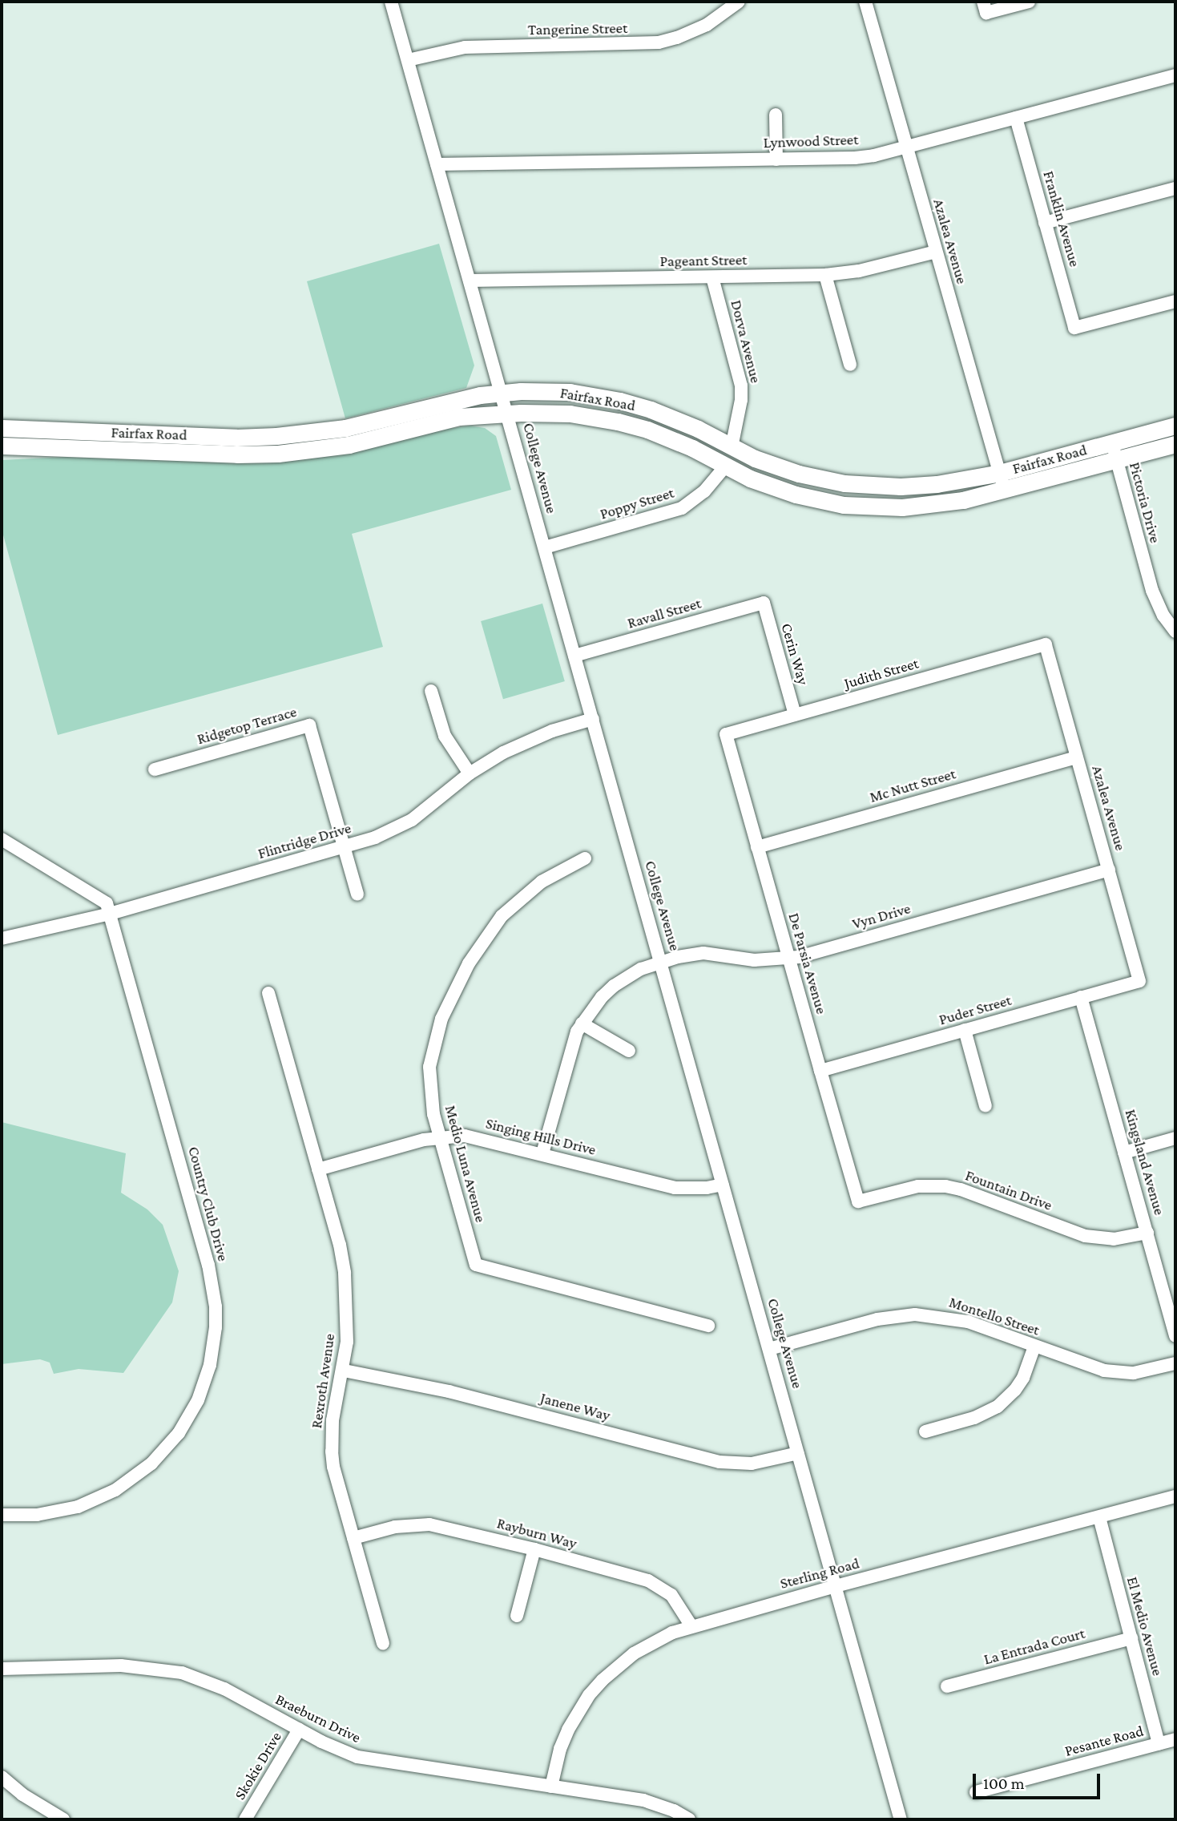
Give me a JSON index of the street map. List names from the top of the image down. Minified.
{"streets":{"main road":["Fairfax Road"],"street":["Tangerine Street","Lynwood Street","Franklin Avenue","Azalea Avenue","Pageant Street","Dorva Avenue","College Avenue","Pictoria Drive","Poppy Street","Ravall Street","Cerin Way","Judith Street","Ridgetop Terrace","Mc Nutt Street","Flintridge Drive","Vyn Drive","De Parsia Avenue","Puder Street","Singing Hills Drive","Kingsland Avenue","Medio Luna Avenue","Fountain Drive","Country Club Drive","Montello Street","Rexroth Avenue","Janene Way","Rayburn Way","Sterling Road","El Medio Avenue","La Entrada Court","Braeburn Drive","Pesante Road","Skokie Drive"]},"crossings":[["Tangerine Street","College Avenue"],["Lynwood Street","Franklin Avenue"],["Lynwood Street","Azalea Avenue"],["Lynwood Street","College Avenue"],["Azalea Avenue","Pageant Street"],["Azalea Avenue","Fairfax Road"],["Azalea Avenue","Judith Street"],["Azalea Avenue","Mc Nutt Street"],["Azalea Avenue","Vyn Drive"],["Azalea Avenue","Puder Street"],["Pageant Street","Dorva Avenue"],["Pageant Street","College Avenue"],["Dorva Avenue","Fairfax Road"],["Fairfax Road","College Avenue"],["Fairfax Road","Pictoria Drive"],["Fairfax Road","Poppy Street"],["College Avenue","Poppy Street"],["College Avenue","Ravall Street"],["College Avenue","Flintridge Drive"],["College Avenue","Vyn Drive"],["College Avenue","Singing Hills Drive"],["College Avenue","Montello Street"],["College Avenue","Janene Way"],["College Avenue","Sterling Road"],["Ravall Street","Cerin Way"],["Cerin Way","Judith Street"],["Judith Street","De Parsia Avenue"],["Ridgetop Terrace","Flintridge Drive"],["Mc Nutt Street","De Parsia Avenue"],["Flintridge Drive","Country Club Drive"],["Vyn Drive","De Parsia Avenue"],["Vyn Drive","Singing Hills Drive"],["De Parsia Avenue","Puder Street"],["De Parsia Avenue","Fountain Drive"],["Puder Street","Kingsland Avenue"],["Singing Hills Drive","Medio Luna Avenue"],["Singing Hills Drive","Rexroth Avenue"],["Kingsland Avenue","Fountain Drive"],["Rexroth Avenue","Janene Way"],["Rexroth Avenue","Rayburn Way"],["Rayburn Way","Sterling Road"],["Sterling Road","El Medio Avenue"],["Sterling Road","Braeburn Drive"],["El Medio Avenue","La Entrada Court"],["El Medio Avenue","Pesante Road"],["Braeburn Drive","Skokie Drive"]],"scale_bar":"100 m"}
